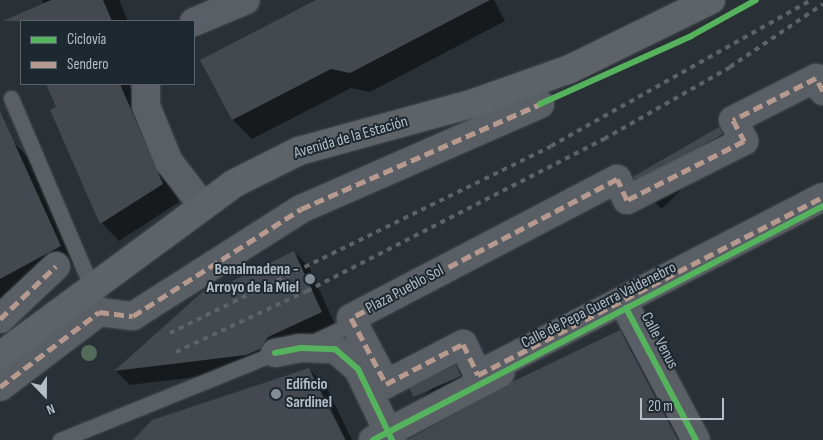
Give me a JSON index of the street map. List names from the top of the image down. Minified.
{"streets":{"main road":["Avenida de la Estación"],"street":["Plaza Pueblo Sol","Calle de Pepa Guerra Valdenebro","Calle Venus"]},"crossings":[["Calle de Pepa Guerra Valdenebro","Calle Venus"]],"places":["Benalmadena - Arroyo de la Miel","Edificio Sardinel"],"legend":["Ciclovía","Sendero"],"scale_bar":"20 m","north":"bottom"}
